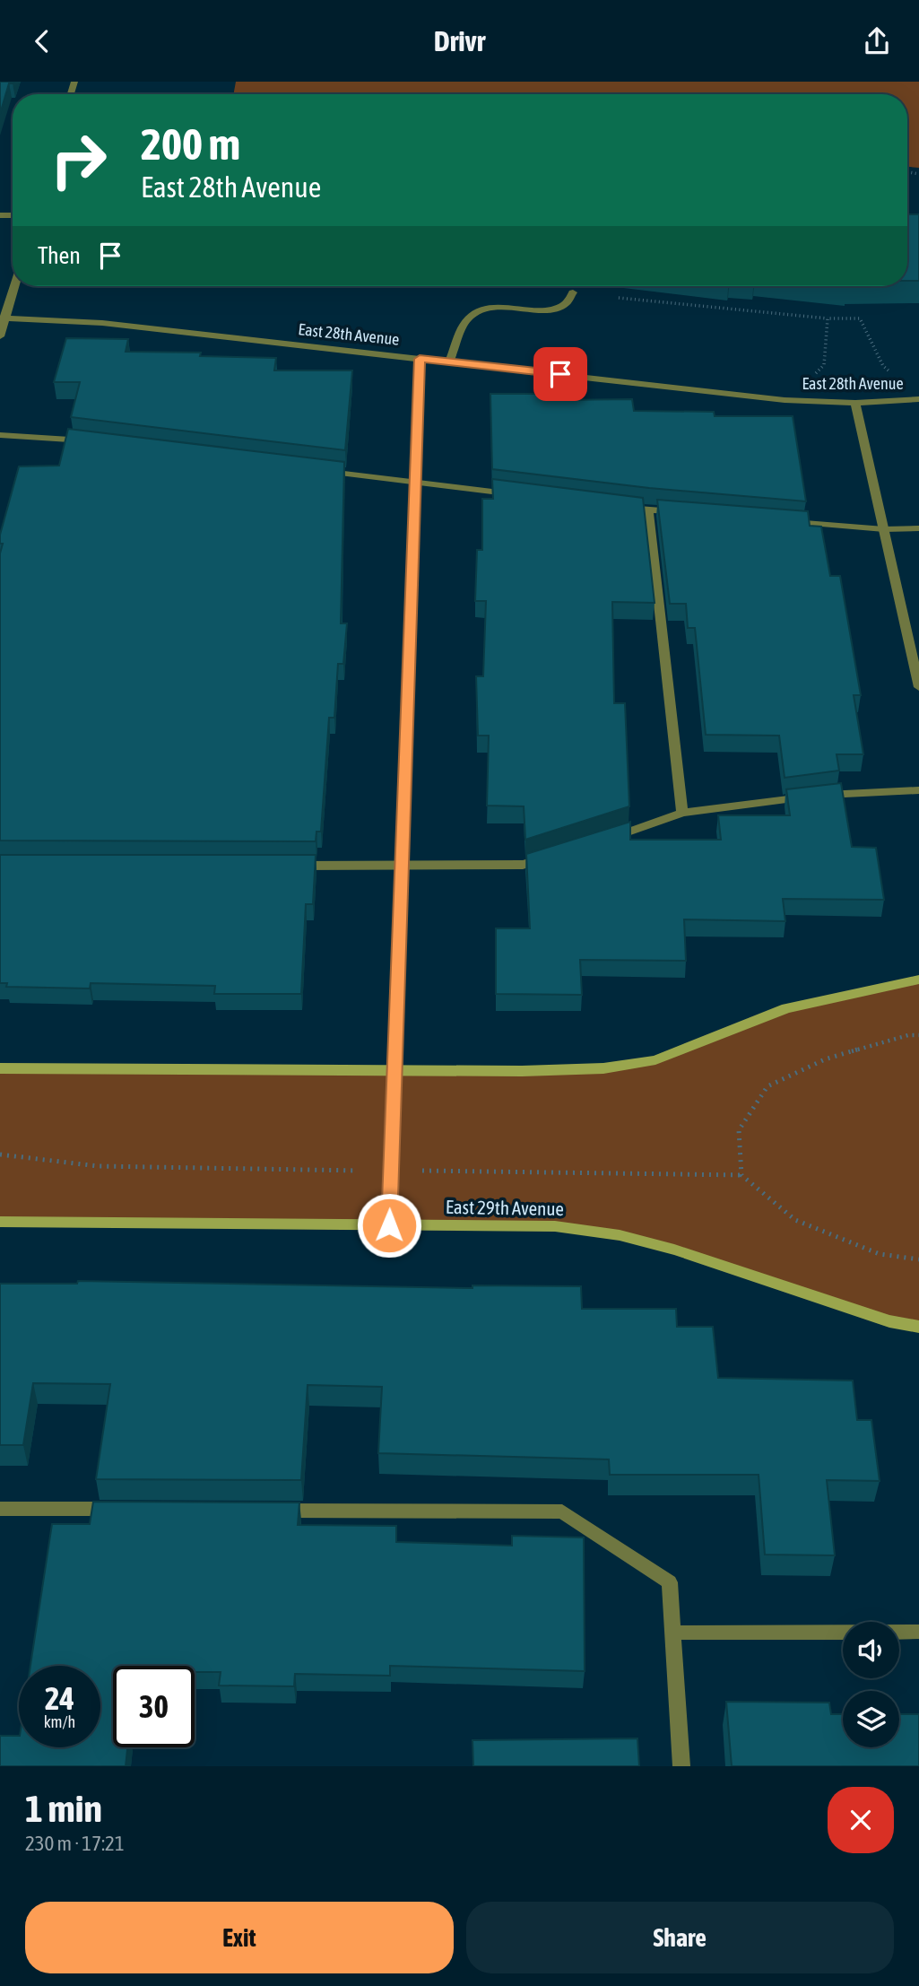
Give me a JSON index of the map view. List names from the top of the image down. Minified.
{"streets":{"street":["East 28th Avenue","East 29th Avenue"]},"page":{"header":"Drivr","turn":["200 m","East 28th Avenue"],"then":"Then","speed":"24 km/h","limit":"30","heading":["1 min","230 m · 17:21"],"buttons":["Exit","Share"]}}
